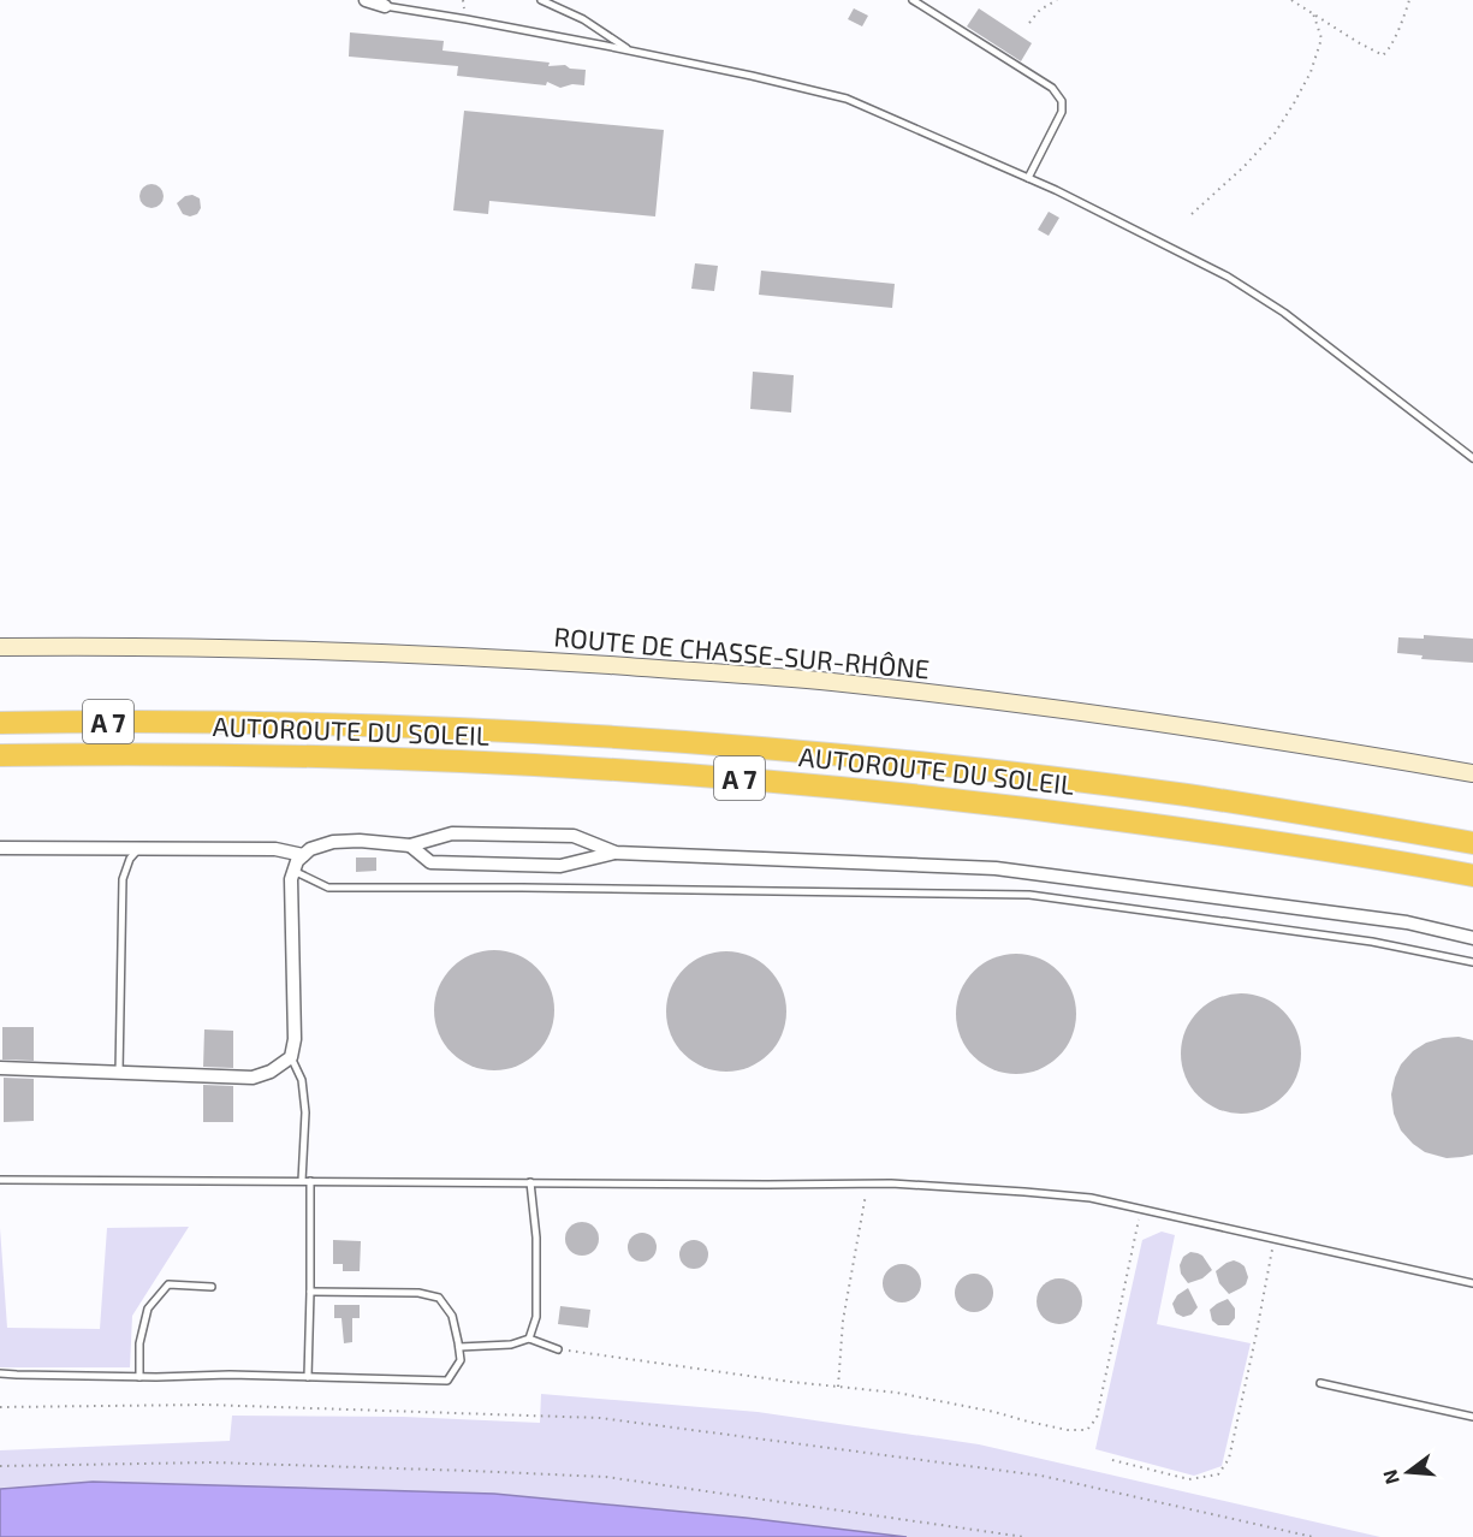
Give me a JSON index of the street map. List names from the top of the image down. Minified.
{"streets":{"highway":["A 7","AUTOROUTE DU SOLEIL"],"main road":["ROUTE DE CHASSE-SUR-RHÔNE"]},"north":"left"}
